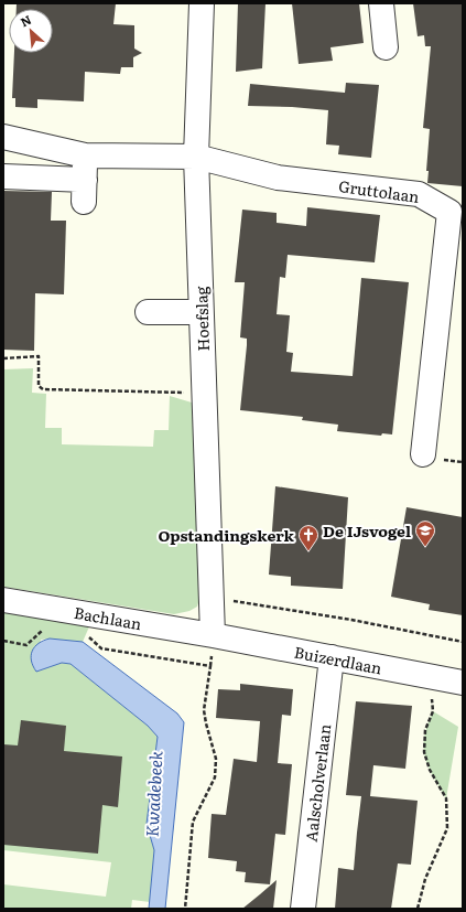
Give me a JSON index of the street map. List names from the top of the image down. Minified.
{"streets":{"street":["Gruttolaan","Hoefslag","Bachlaan","Buizerdlaan","Aalscholverlaan"]},"crossings":[["Gruttolaan","Hoefslag"],["Hoefslag","Bachlaan"],["Hoefslag","Buizerdlaan"],["Bachlaan","Buizerdlaan"],["Buizerdlaan","Aalscholverlaan"]],"water":["Kwadebeek"],"places":{"school or university":["De IJsvogel"],"church":["Opstandingskerk"]},"north":"top left"}
